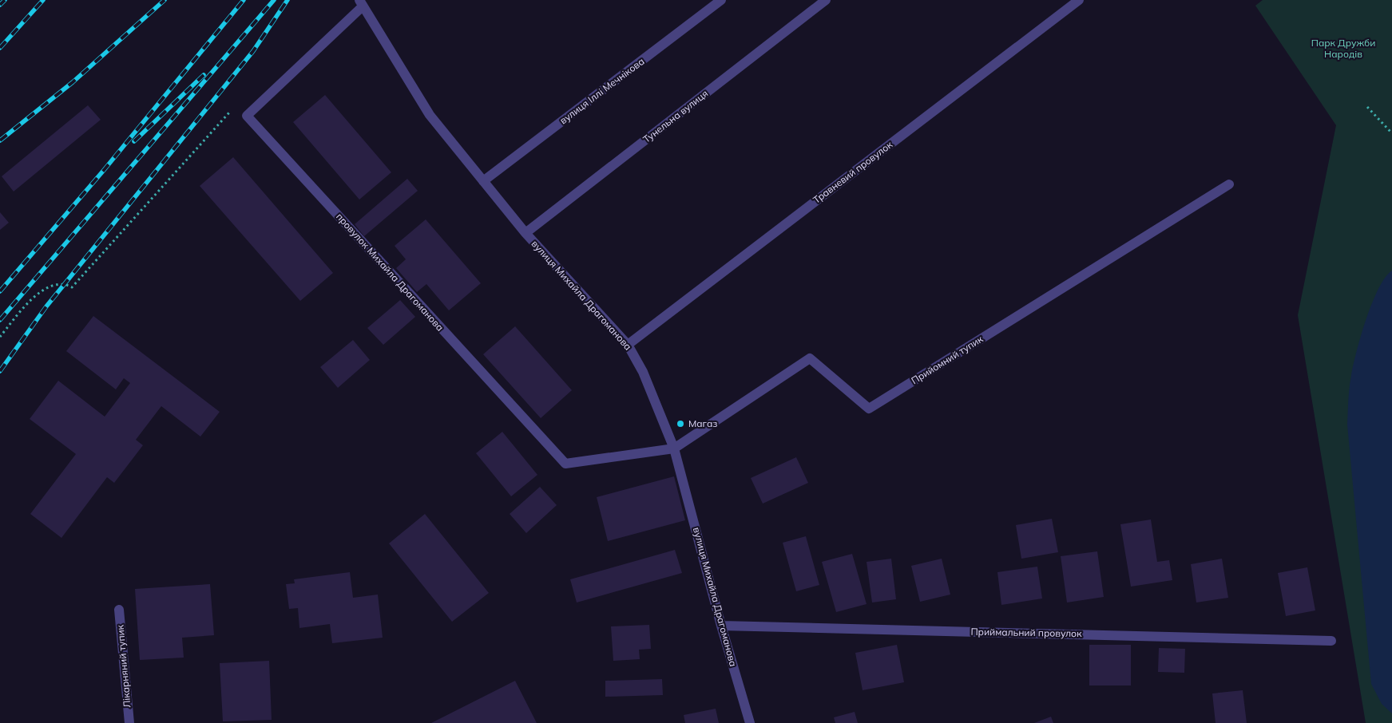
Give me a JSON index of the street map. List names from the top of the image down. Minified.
{"streets":{"street":["вулиця Іллі Мечнікова","Тунельна вулиця","Травневий провулок","провулок Михайла Драгоманова","вулиця Михайла Драгоманова","Прийомний тупик","Приймальний провулок","Лікарняний тупик"]},"crossings":[["вулиця Іллі Мечнікова","вулиця Михайла Драгоманова"],["Тунельна вулиця","вулиця Михайла Драгоманова"],["Травневий провулок","вулиця Михайла Драгоманова"],["провулок Михайла Драгоманова","вулиця Михайла Драгоманова"],["провулок Михайла Драгоманова","Прийомний тупик"],["вулиця Михайла Драгоманова","Прийомний тупик"],["вулиця Михайла Драгоманова","Приймальний провулок"]],"parks":["Парк Дружби Народів"],"places":["Магаз"]}
